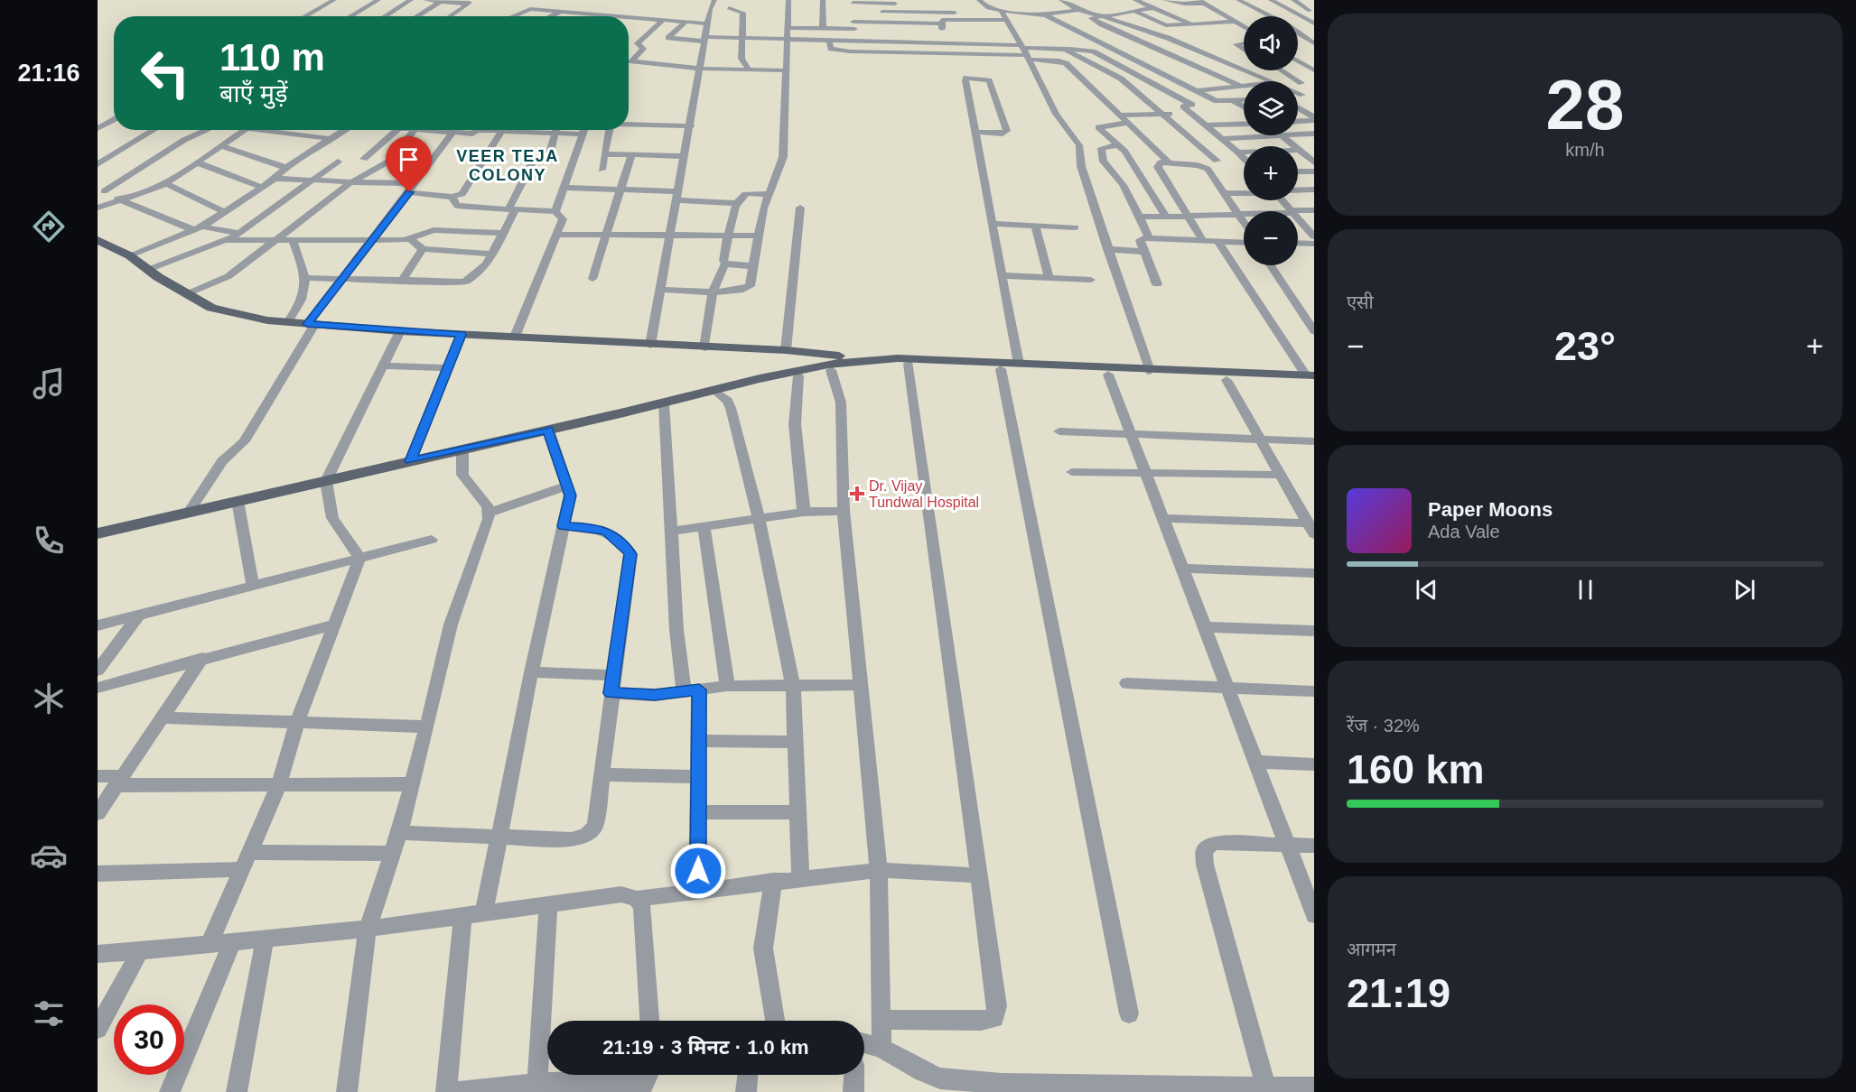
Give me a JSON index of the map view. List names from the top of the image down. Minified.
{"districts":["VEER TEJA COLONY"],"places":{"health":["Dr. Vijay Tundwal Hospital"]},"page":{"tabs":"21:16","tile":[["28","km/h"],"एसी",["रेंज · 32%","160 km"],["आगमन","21:19"]],"map_buttons":["+","−"],"turn":["110 m","बाएँ मुड़ें"],"heat":["−","23°","+"],"song":["Paper Moons","Ada Vale"],"limit":"30","trip":"21:19 · 3 मिनट · 1.0 km"}}
